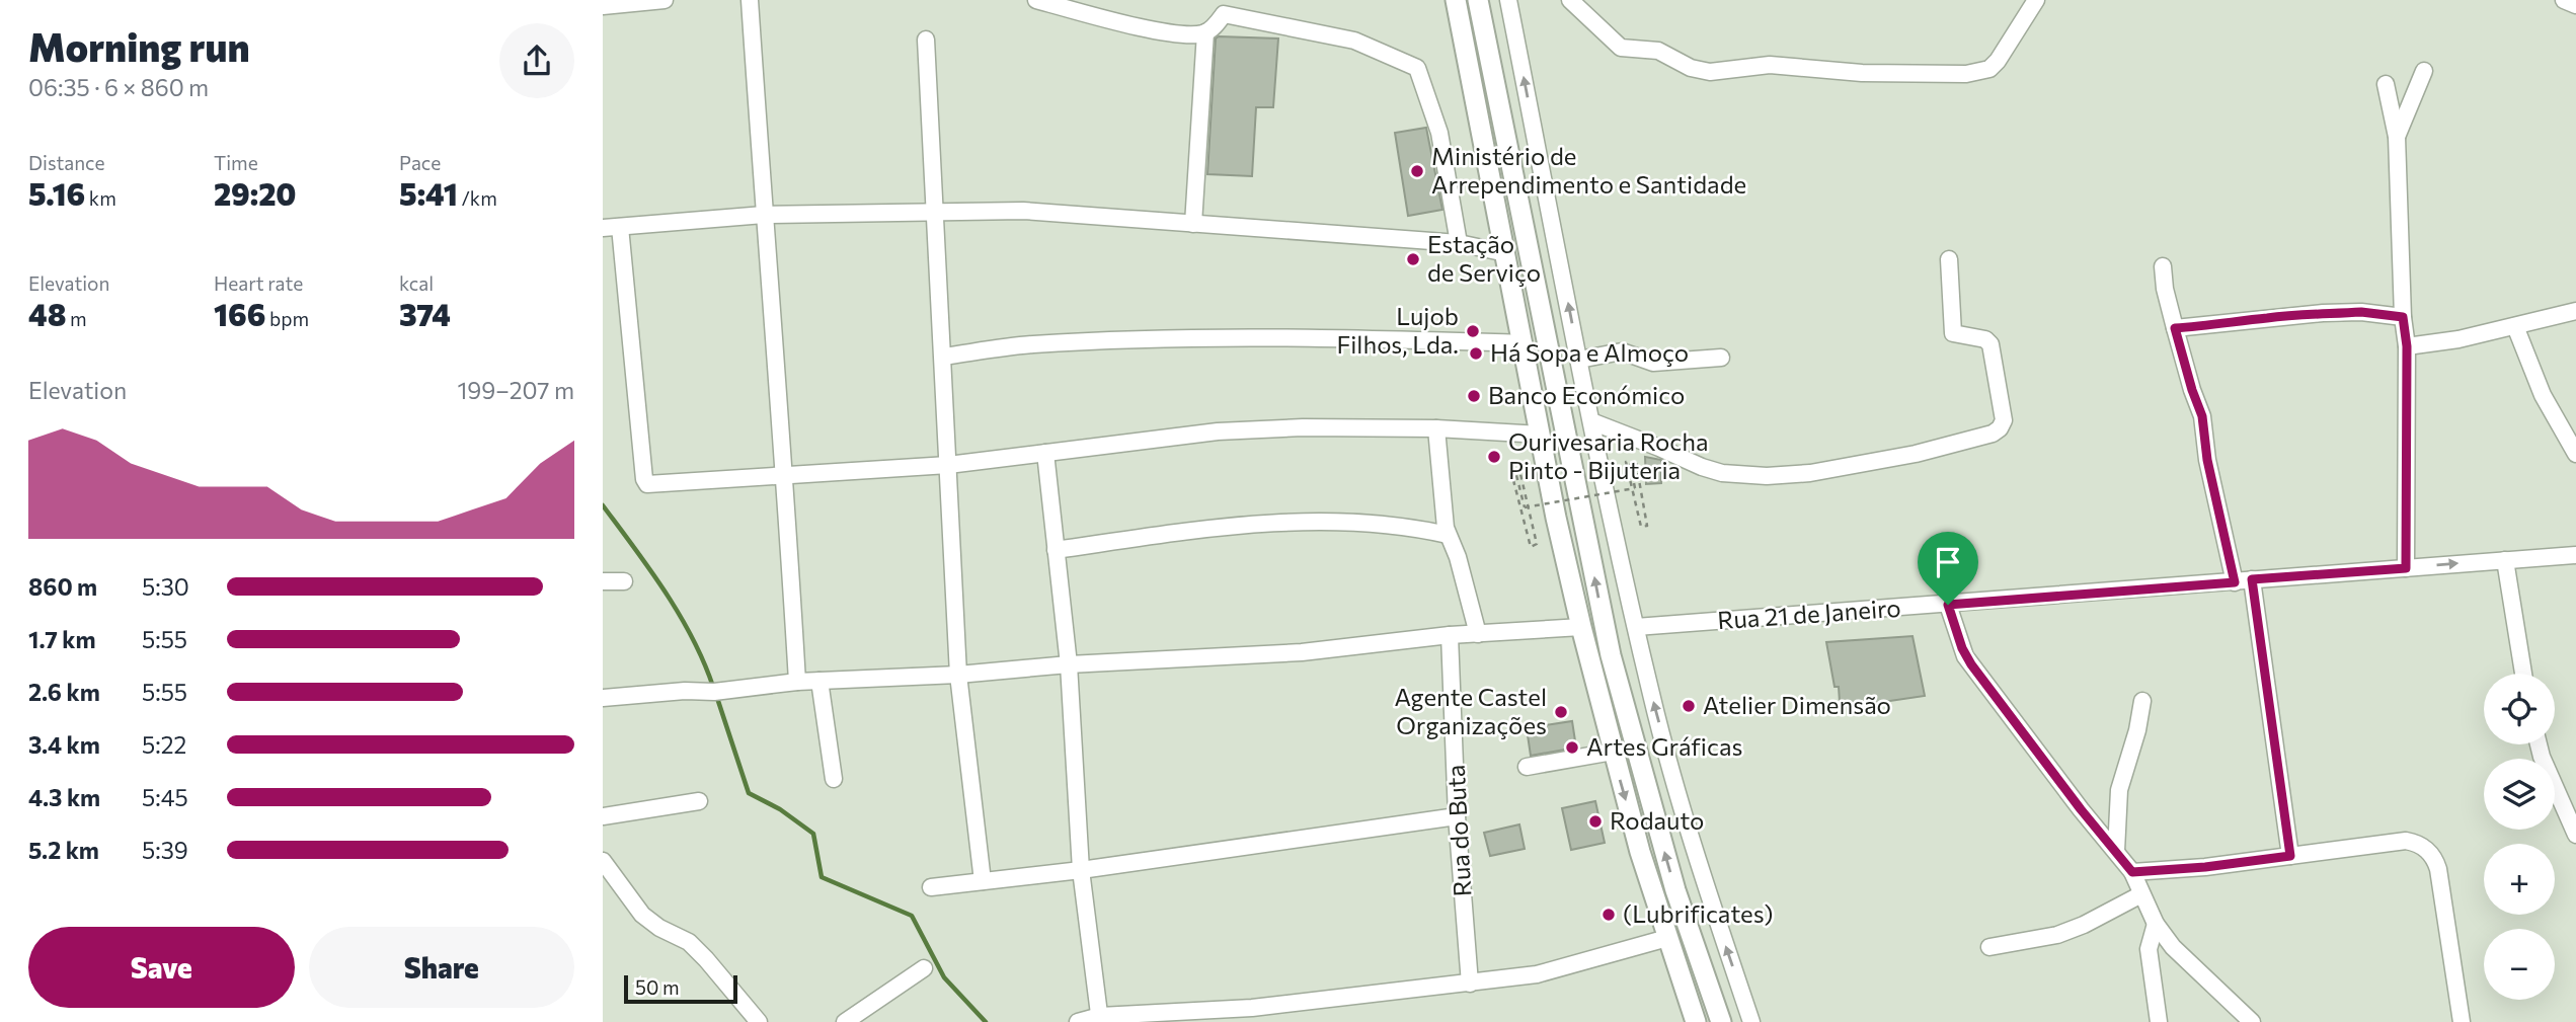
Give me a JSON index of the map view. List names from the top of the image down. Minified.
{"streets":{"street":["Rua 21 de Janeiro","Rua do Buta"]},"places":["Ministério de Arrependimento e Santidade","Estação de Serviço","Lujob Filhos, Lda.","Há Sopa e Almoço","Banco Económico","Ourivesaria Rocha Pinto - Bijuteria","Atelier Dimensão","Agente Castel Organizações","Artes Gráficas","Rodauto","(Lubrificates)"],"scale_bar":"50 m","page":{"heading":["Morning run","06:35 · 6 × 860 m"],"stats":[["Distance","5.16 km"],["Time","29:20"],["Pace","5:41 /km"],["Elevation","48 m"],["Heart rate","166 bpm"],["kcal","374"]],"chart":["Elevation","199–207 m"],"list":[{"name":"860 m","note":"5:30"},{"name":"1.7 km","note":"5:55"},{"name":"2.6 km","note":"5:55"},{"name":"3.4 km","note":"5:22"},{"name":"4.3 km","note":"5:45"},{"name":"5.2 km","note":"5:39"}],"map_buttons":["+","−"],"buttons":["Save","Share"],"scale":"50 m"}}
